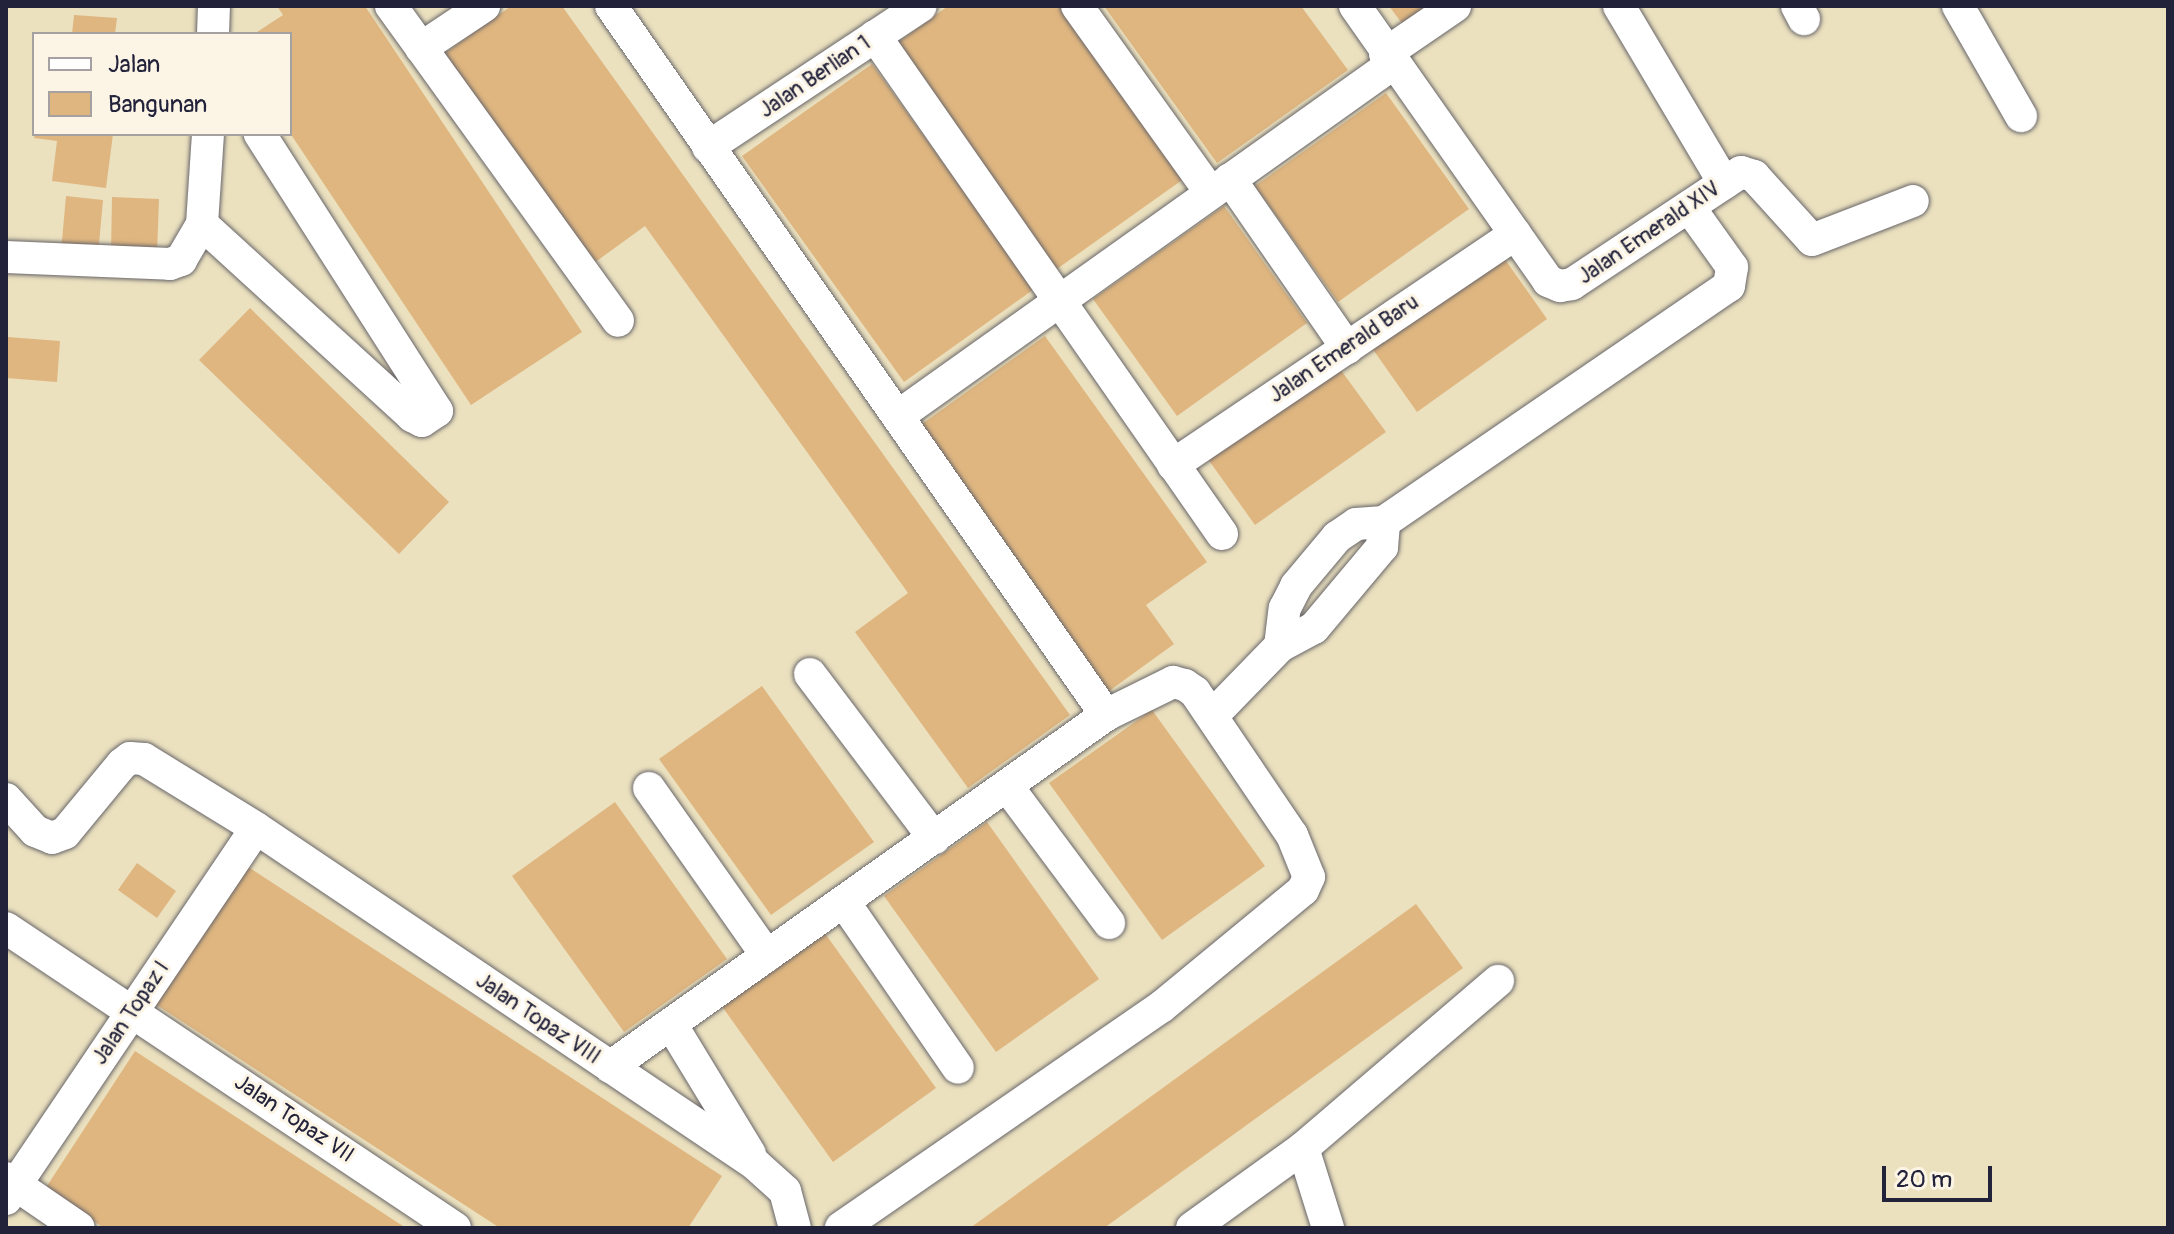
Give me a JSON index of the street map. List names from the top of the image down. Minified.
{"streets":{"street":["Jalan Berlian 1","Jalan Emerald XIV","Jalan Emerald Baru","Jalan Topaz I","Jalan Topaz VIII","Jalan Topaz VII"]},"crossings":[["Jalan Emerald XIV","Jalan Emerald Baru"],["Jalan Topaz I","Jalan Topaz VIII"],["Jalan Topaz I","Jalan Topaz VII"]],"legend":["Jalan","Bangunan"],"scale_bar":"20 m"}
